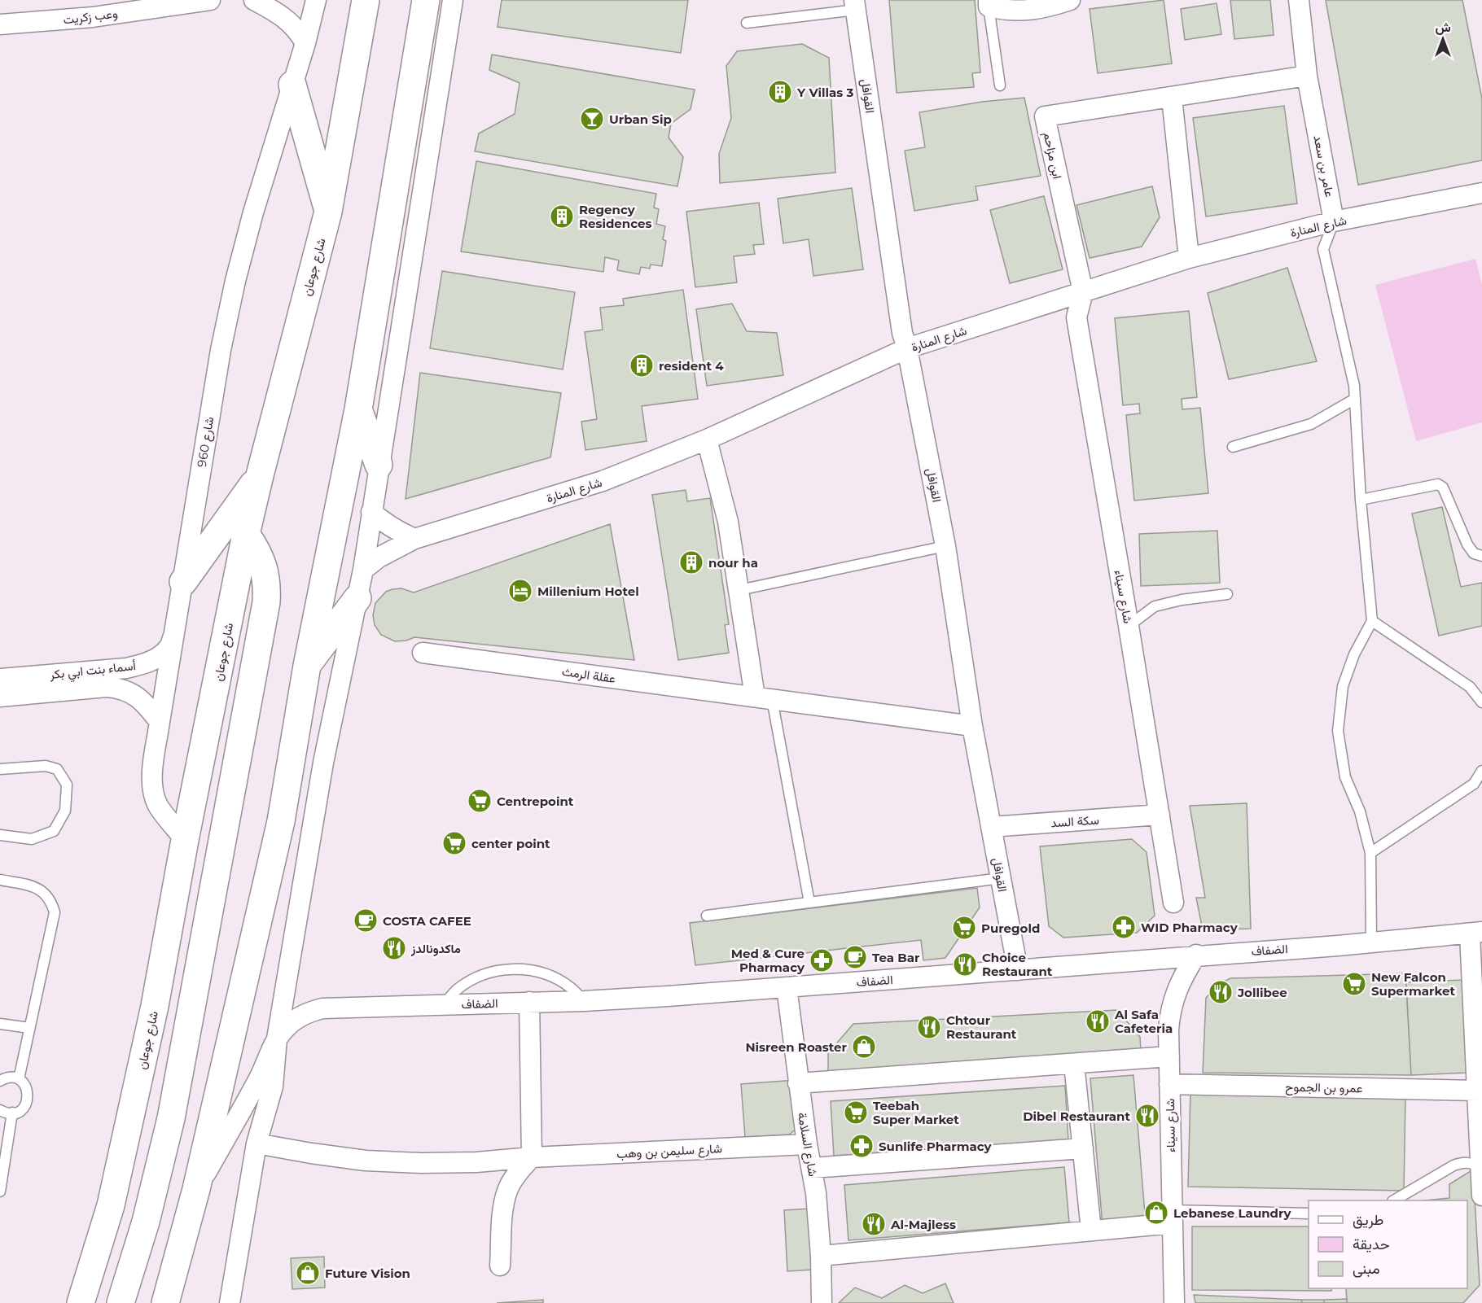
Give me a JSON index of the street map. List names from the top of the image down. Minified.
{"streets":{"main road":["شارع جوعان"],"street":["وعب زكريت","القوافل","ابن مزاحم","عامر بن سعد","شارع المنارة","شارع 960","شارع سيناء","أسماء بنت ابي بكر","عقلة الرمث","سكة السد","الضفاف","عمرو بن الجموح","شارع السلامة","شارع سليمن بن وهب"]},"crossings":[["القوافل","شارع المنارة"],["القوافل","عقلة الرمث"],["القوافل","سكة السد"],["القوافل","الضفاف"],["ابن مزاحم","عامر بن سعد"],["ابن مزاحم","شارع المنارة"],["ابن مزاحم","شارع سيناء"],["عامر بن سعد","شارع المنارة"],["شارع المنارة","شارع سيناء"],["شارع جوعان","شارع 960"],["شارع 960","أسماء بنت ابي بكر"],["شارع سيناء","سكة السد"],["شارع سيناء","الضفاف"],["شارع سيناء","عمرو بن الجموح"],["الضفاف","شارع السلامة"],["شارع السلامة","شارع سليمن بن وهب"]],"places":{"building":["Y Villas 3","Regency Residences","resident 4","nour ha"],"bar":["Urban Sip"],"hotel":["Millenium Hotel"],"supermarket":["Centrepoint","center point","Puregold","New Falcon Supermarket","Teebah Super Market"],"cafe":["COSTA CAFEE","Tea Bar"],"pharmacy":["WID Pharmacy","Med & Cure Pharmacy","Sunlife Pharmacy"],"restaurant":["ماكدونالدز","Choice Restaurant","Jollibee","Al Safa Cafeteria","Chtour Restaurant","Dibel Restaurant","Al-Majless"],"shop":["Nisreen Roaster","Lebanese Laundry","Future Vision"]},"legend":["طريق","حديقة","مبنى"],"north":"top"}
